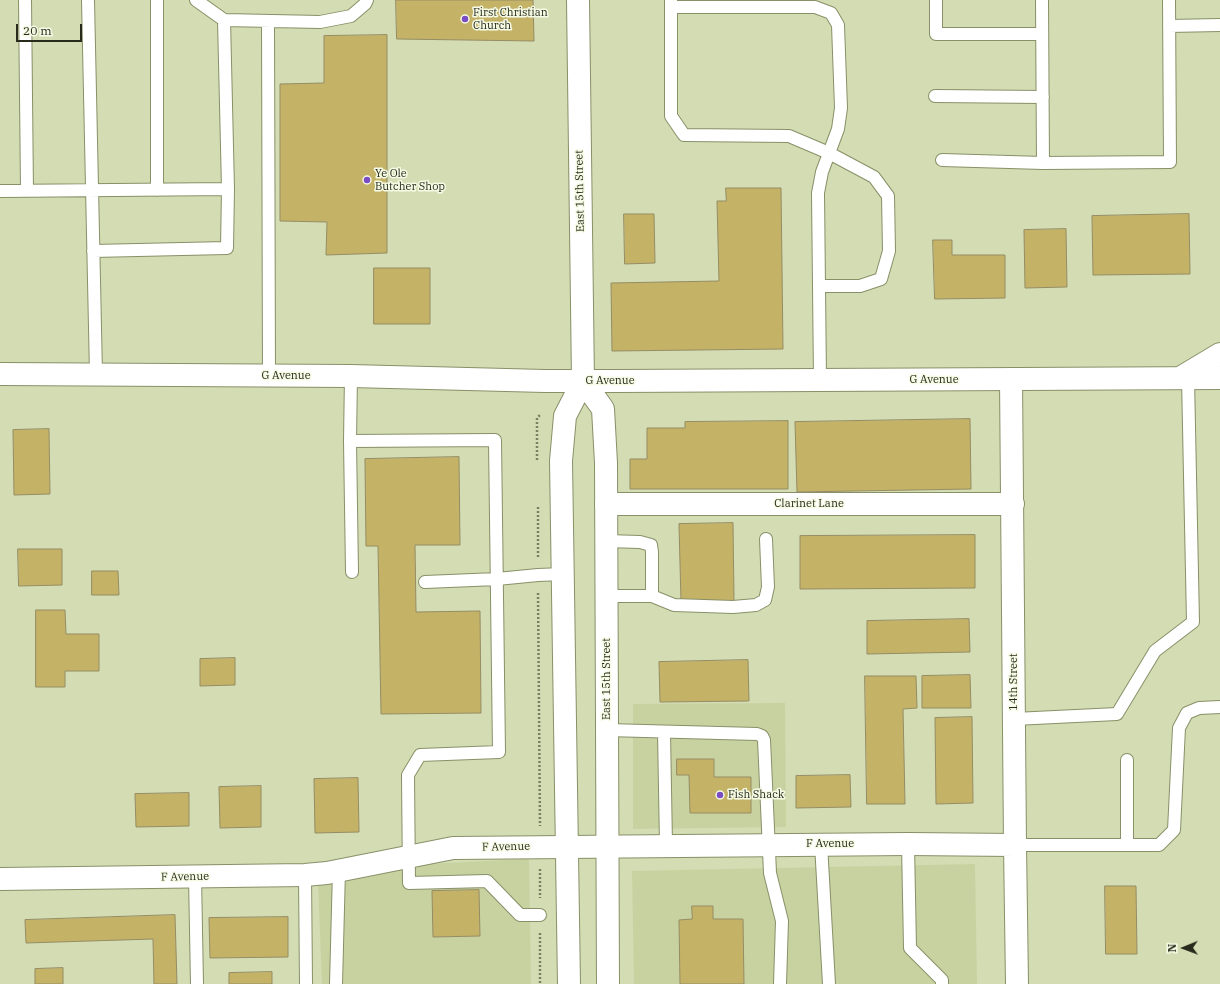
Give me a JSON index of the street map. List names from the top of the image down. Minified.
{"streets":{"street":["East 15th Street","G Avenue","Clarinet Lane","14th Street","F Avenue"]},"crossings":[["East 15th Street","G Avenue"],["East 15th Street","Clarinet Lane"],["East 15th Street","F Avenue"],["G Avenue","14th Street"],["Clarinet Lane","14th Street"],["14th Street","F Avenue"]],"places":["First Christian Church","Ye Ole Butcher Shop","Fish Shack"],"scale_bar":"20 m","north":"left"}
